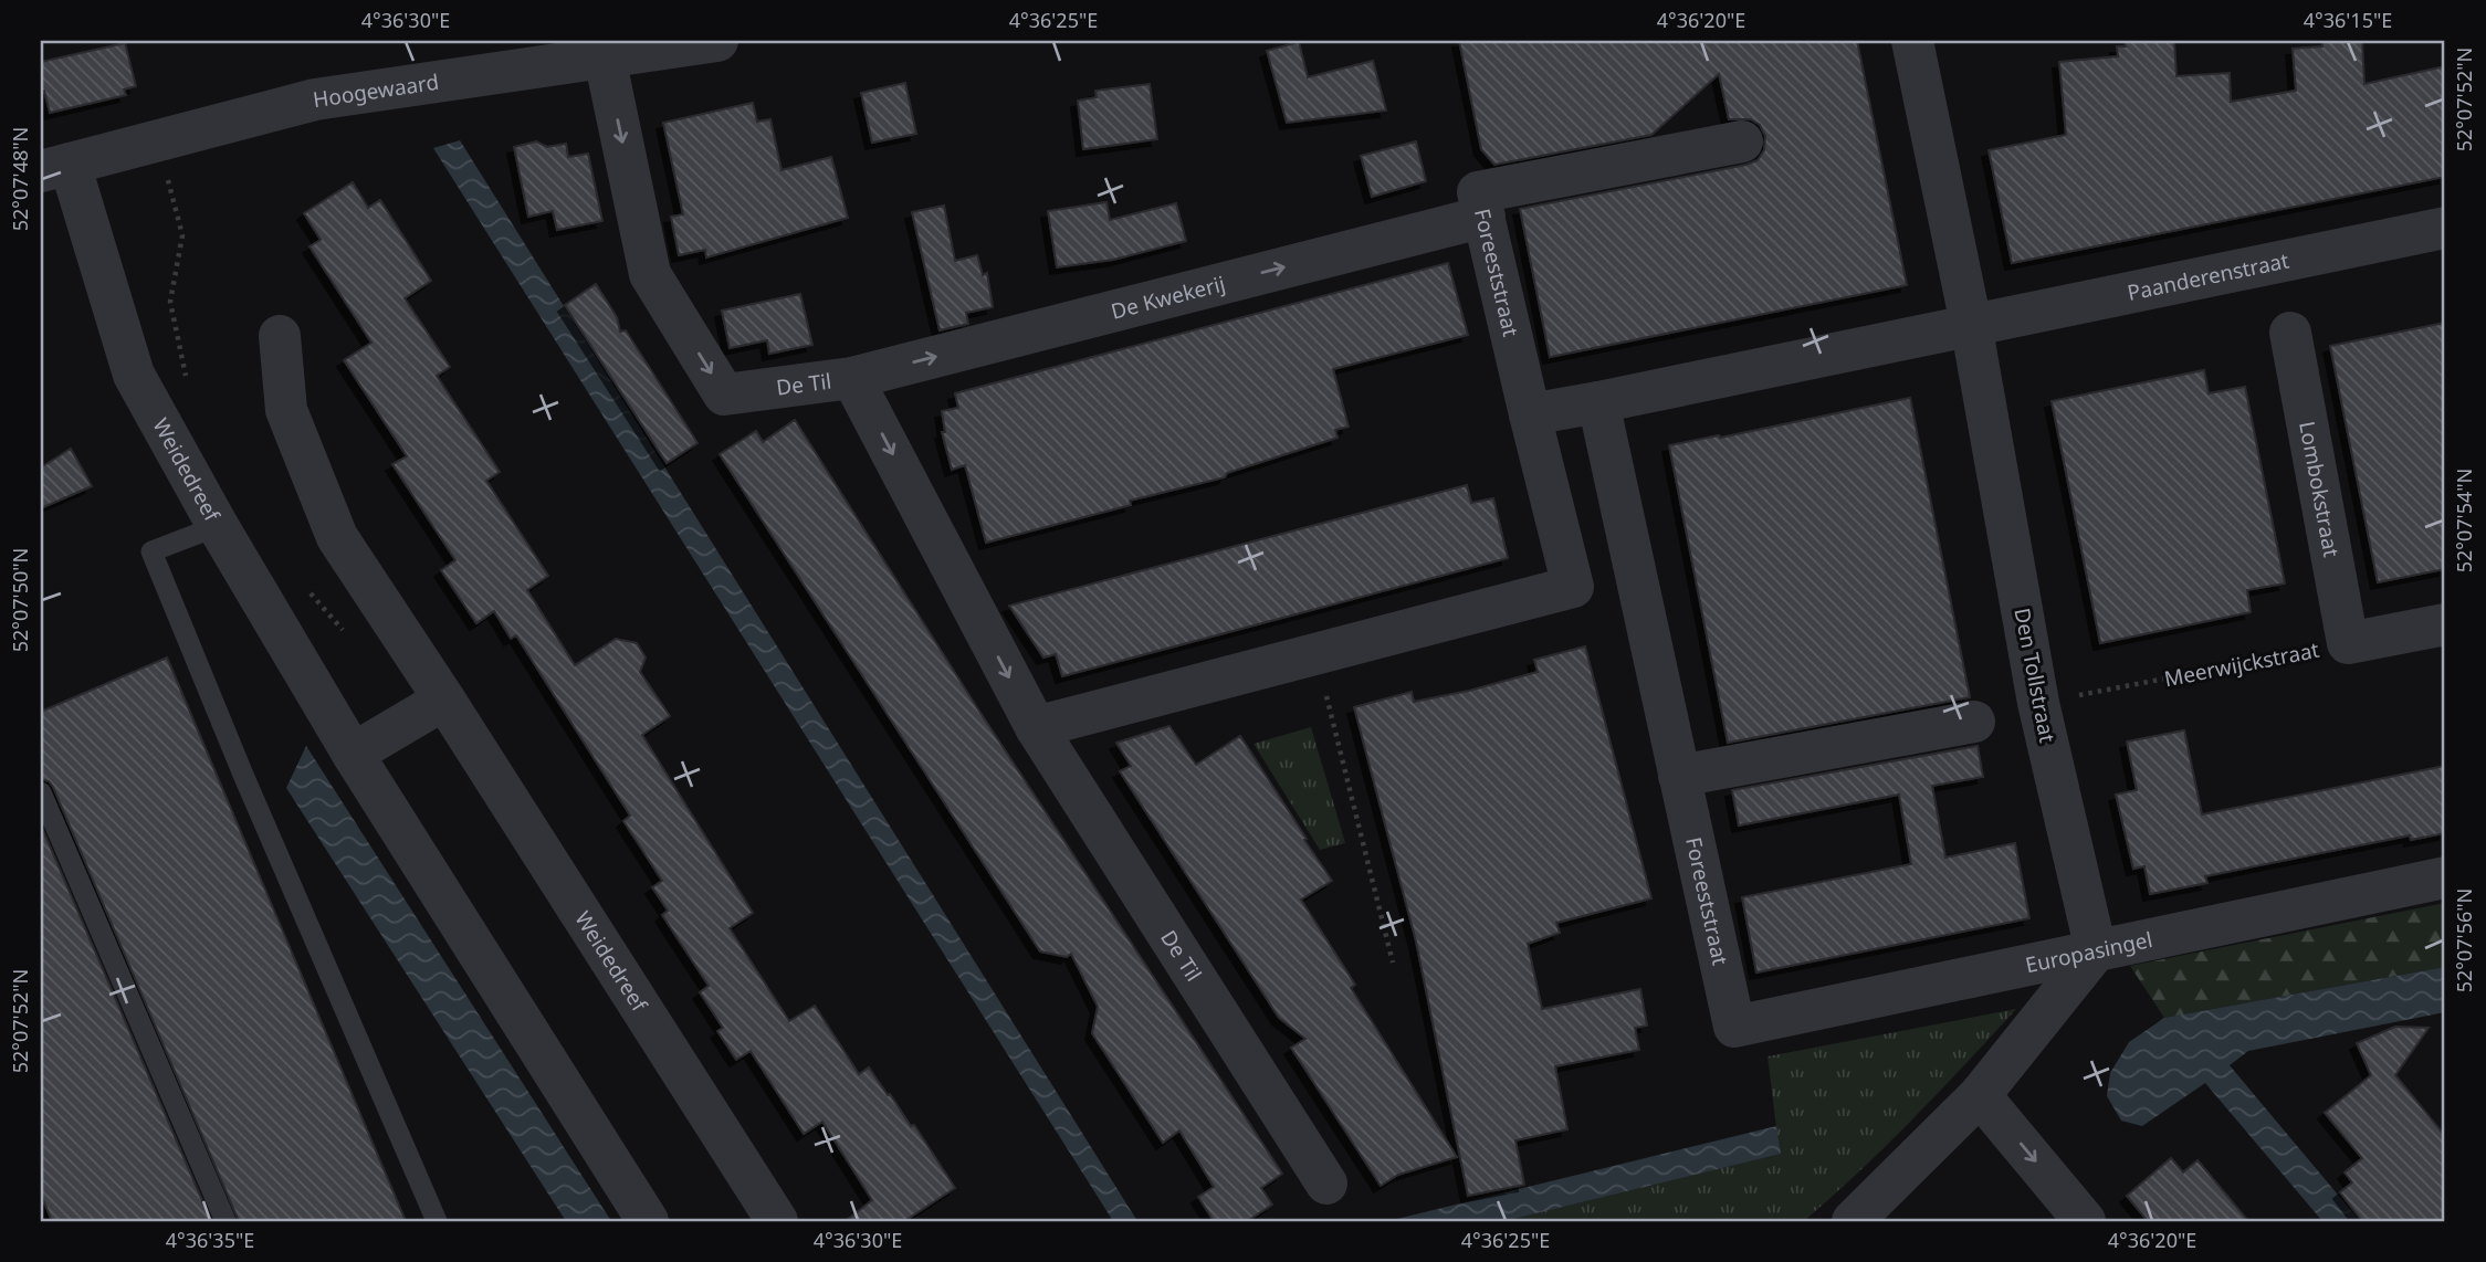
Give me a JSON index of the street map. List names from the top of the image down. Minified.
{"streets":{"street":["Hoogewaard","Foreeststraat","Paanderenstraat","De Kwekerij","De Til","Weidedreef","Lombokstraat","Meerwijckstraat","Den Tollstraat","Europasingel"]},"crossings":[["Hoogewaard","De Til"],["Hoogewaard","Weidedreef"],["Foreeststraat","De Kwekerij"],["Foreeststraat","Europasingel"],["Paanderenstraat","Den Tollstraat"],["De Kwekerij","De Til"],["Lombokstraat","Meerwijckstraat"],["Meerwijckstraat","Den Tollstraat"],["Den Tollstraat","Europasingel"]],"one_way":["De Kwekerij","De Til"],"coordinates":["4°36'30\"E","4°36'25\"E","4°36'20\"E","4°36'15\"E","52°07'52\"N","52°07'48\"N","52°07'54\"N","52°07'50\"N","52°07'56\"N","4°36'35\"E"]}
